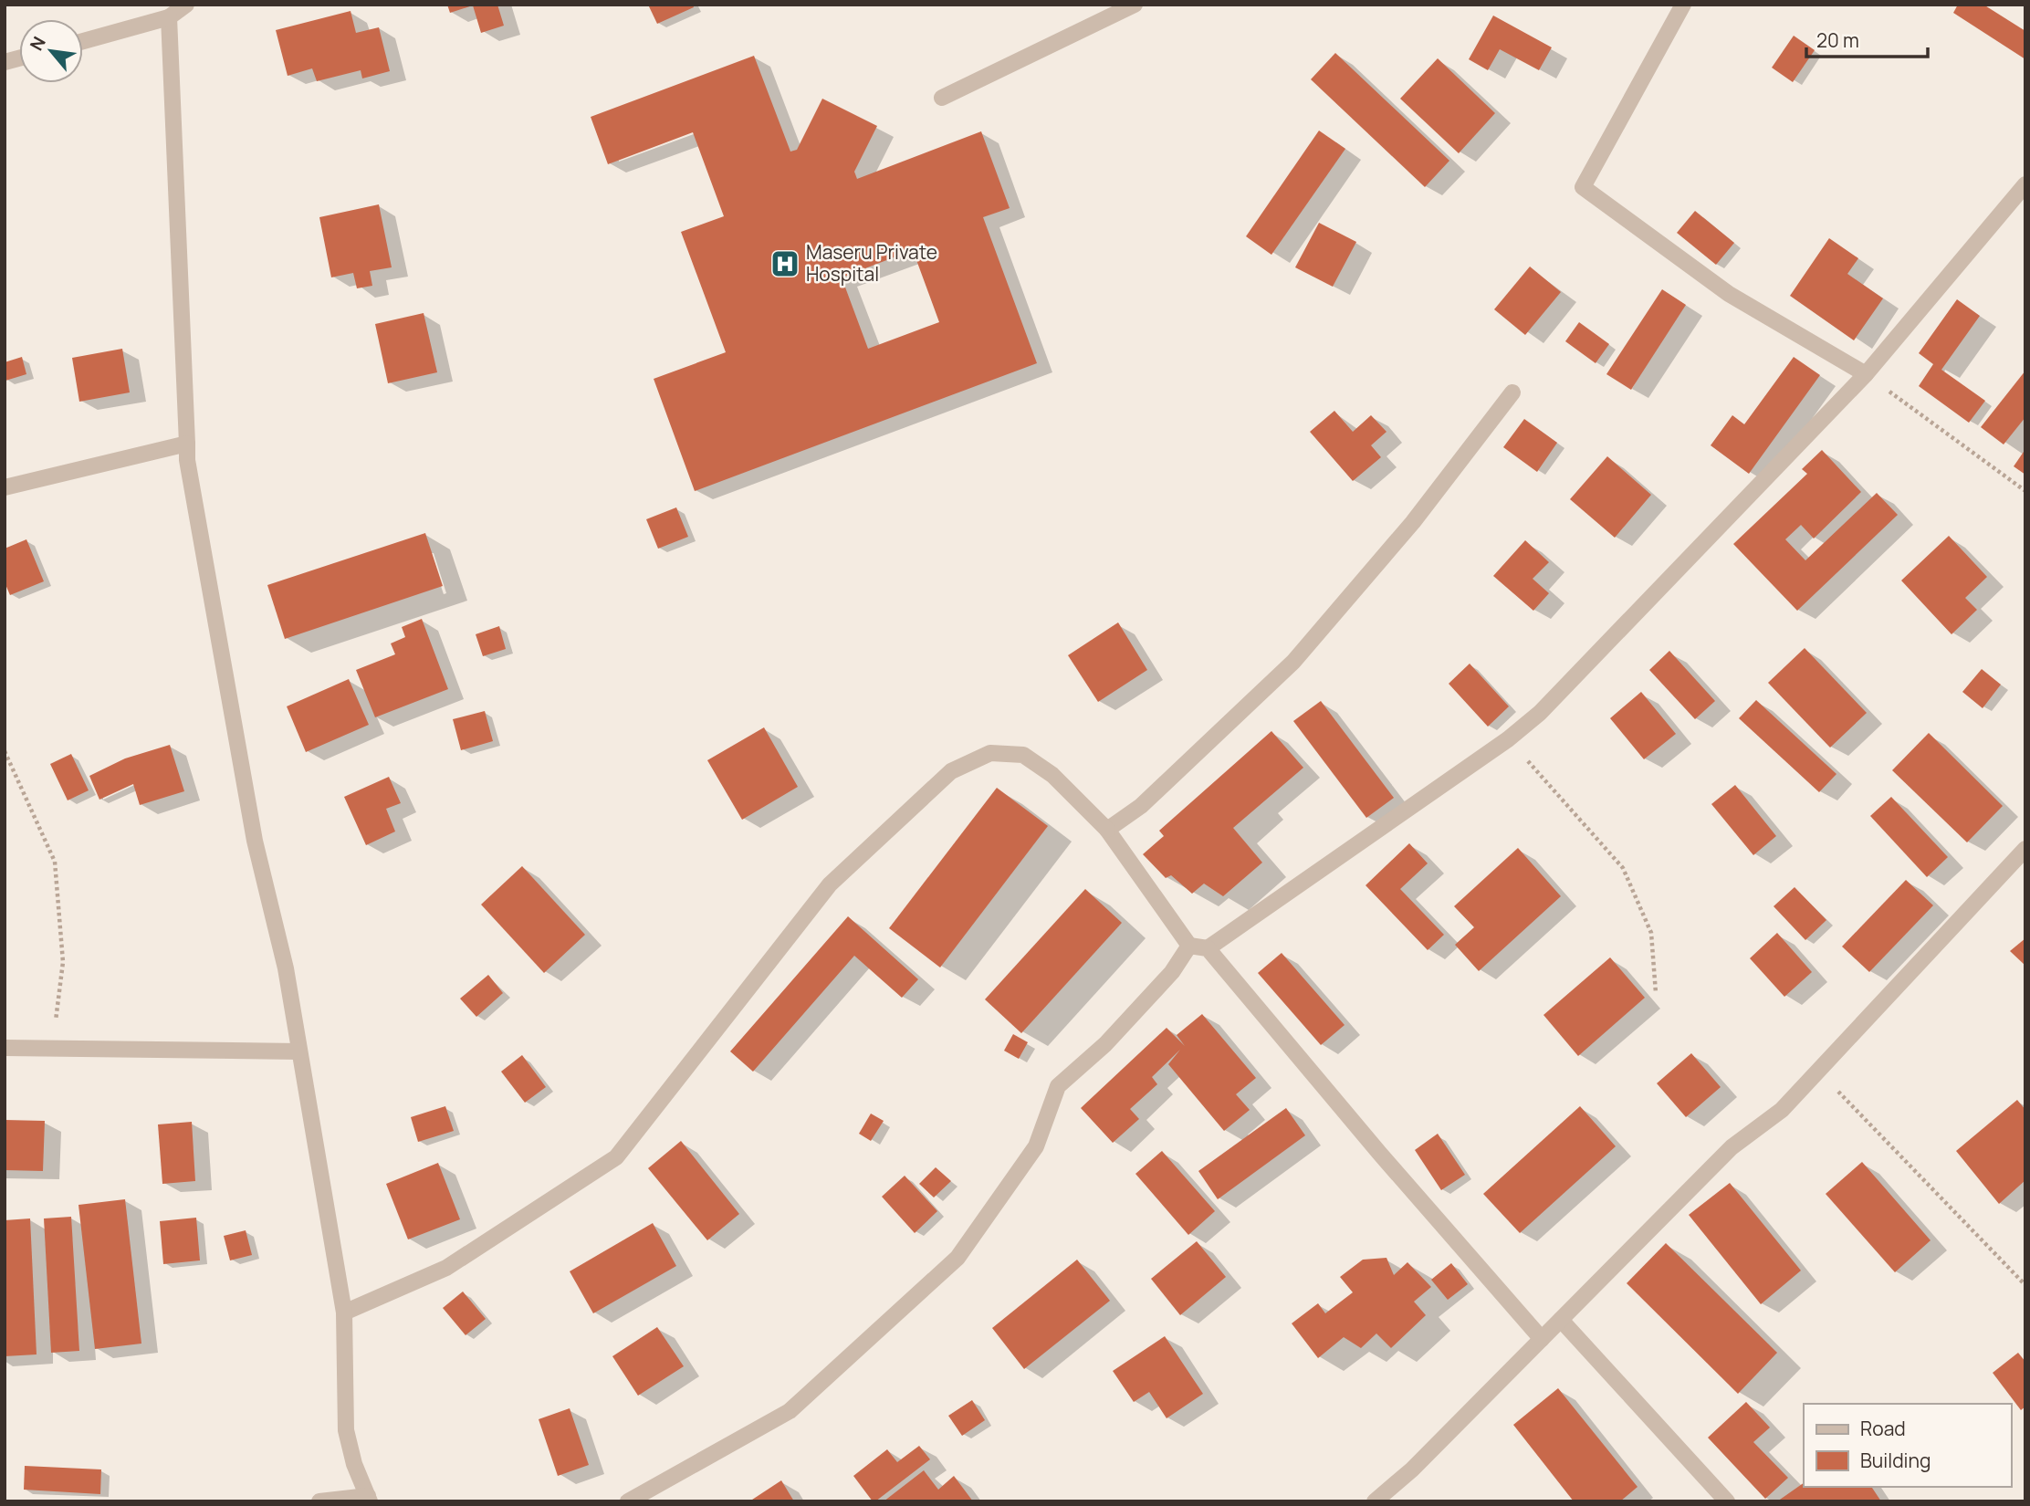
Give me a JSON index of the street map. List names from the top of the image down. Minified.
{"places":{"hospital":["Maseru Private Hospital"]},"legend":["Road","Building"],"scale_bar":"20 m","north":"top left"}
